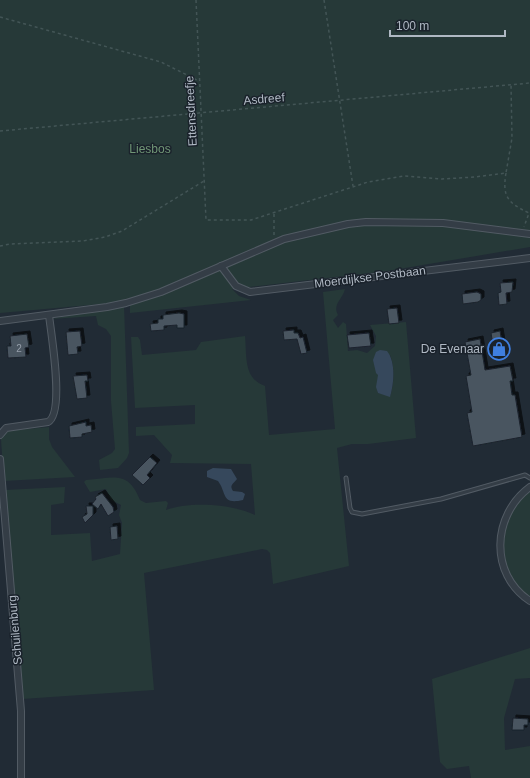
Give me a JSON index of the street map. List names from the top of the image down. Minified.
{"streets":{"street":["Moerdijkse Postbaan","Schuilenburg"],"path":["Asdreef","Ettensdreefje"]},"crossings":[["Asdreef","Ettensdreefje"]],"parks":["Liesbos"],"places":{"shop":["De Evenaar"]},"house_numbers":["2"],"scale_bar":"100 m"}
